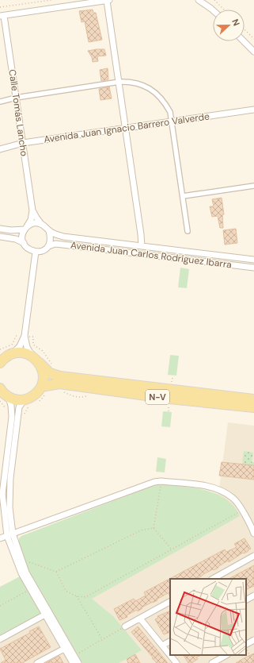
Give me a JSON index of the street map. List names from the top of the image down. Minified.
{"streets":{"main road":["N-V"],"street":["Calle Tomás Lancho","Avenida Juan Ignacio Barrero Valverde","Avenida Juan Carlos Rodríguez Ibarra"]},"crossings":[["Calle Tomás Lancho","Avenida Juan Ignacio Barrero Valverde"],["Calle Tomás Lancho","Avenida Juan Carlos Rodríguez Ibarra"]],"north":"right"}
